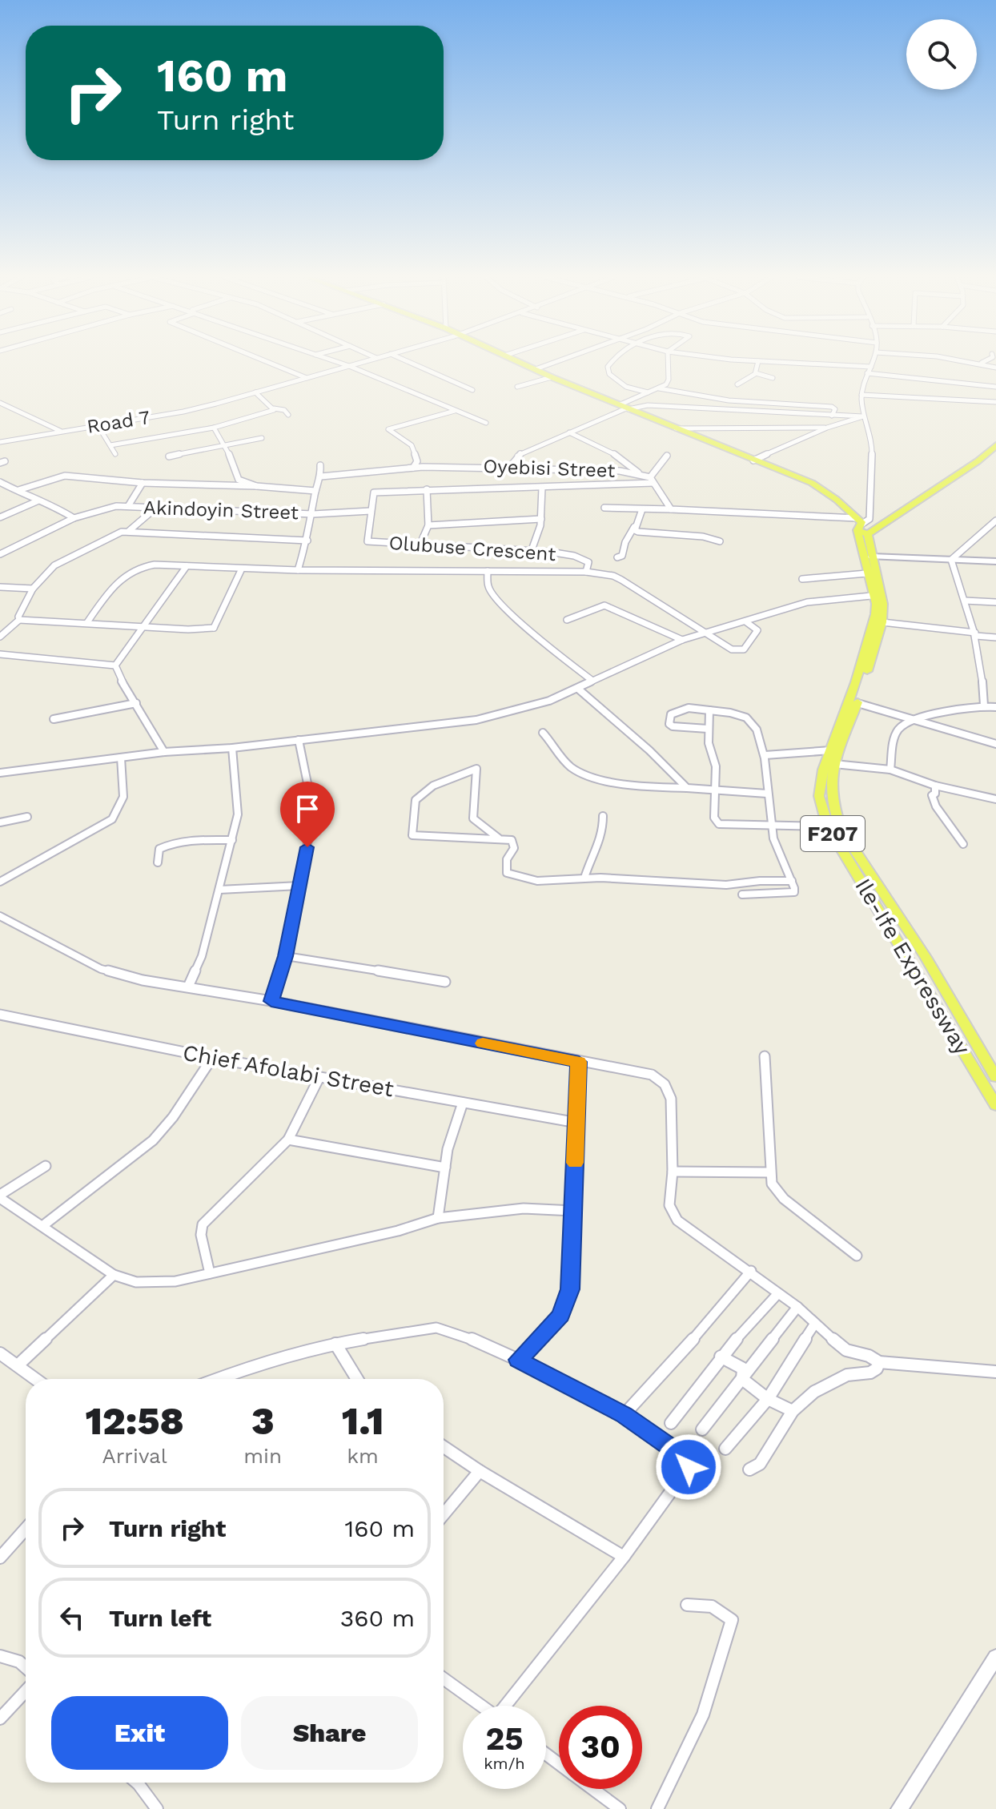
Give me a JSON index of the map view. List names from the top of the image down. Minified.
{"streets":{"main road":["F207","Ile-Ife Expressway"],"street":["Road 7","Oyebisi Street","Akindoyin Street","Olubuse Crescent","Chief Afolabi Street"]},"crossings":[["Akindoyin Street","Olubuse Crescent"]],"page":{"turn":["160 m","Turn right"],"eta":["12:58","Arrival","3","min","1.1","km"],"list":[{"name":"Turn right","value":"160 m"},{"name":"Turn left","value":"360 m"}],"buttons":["Exit","Share"],"speed":"25 km/h","limit":"30"}}
